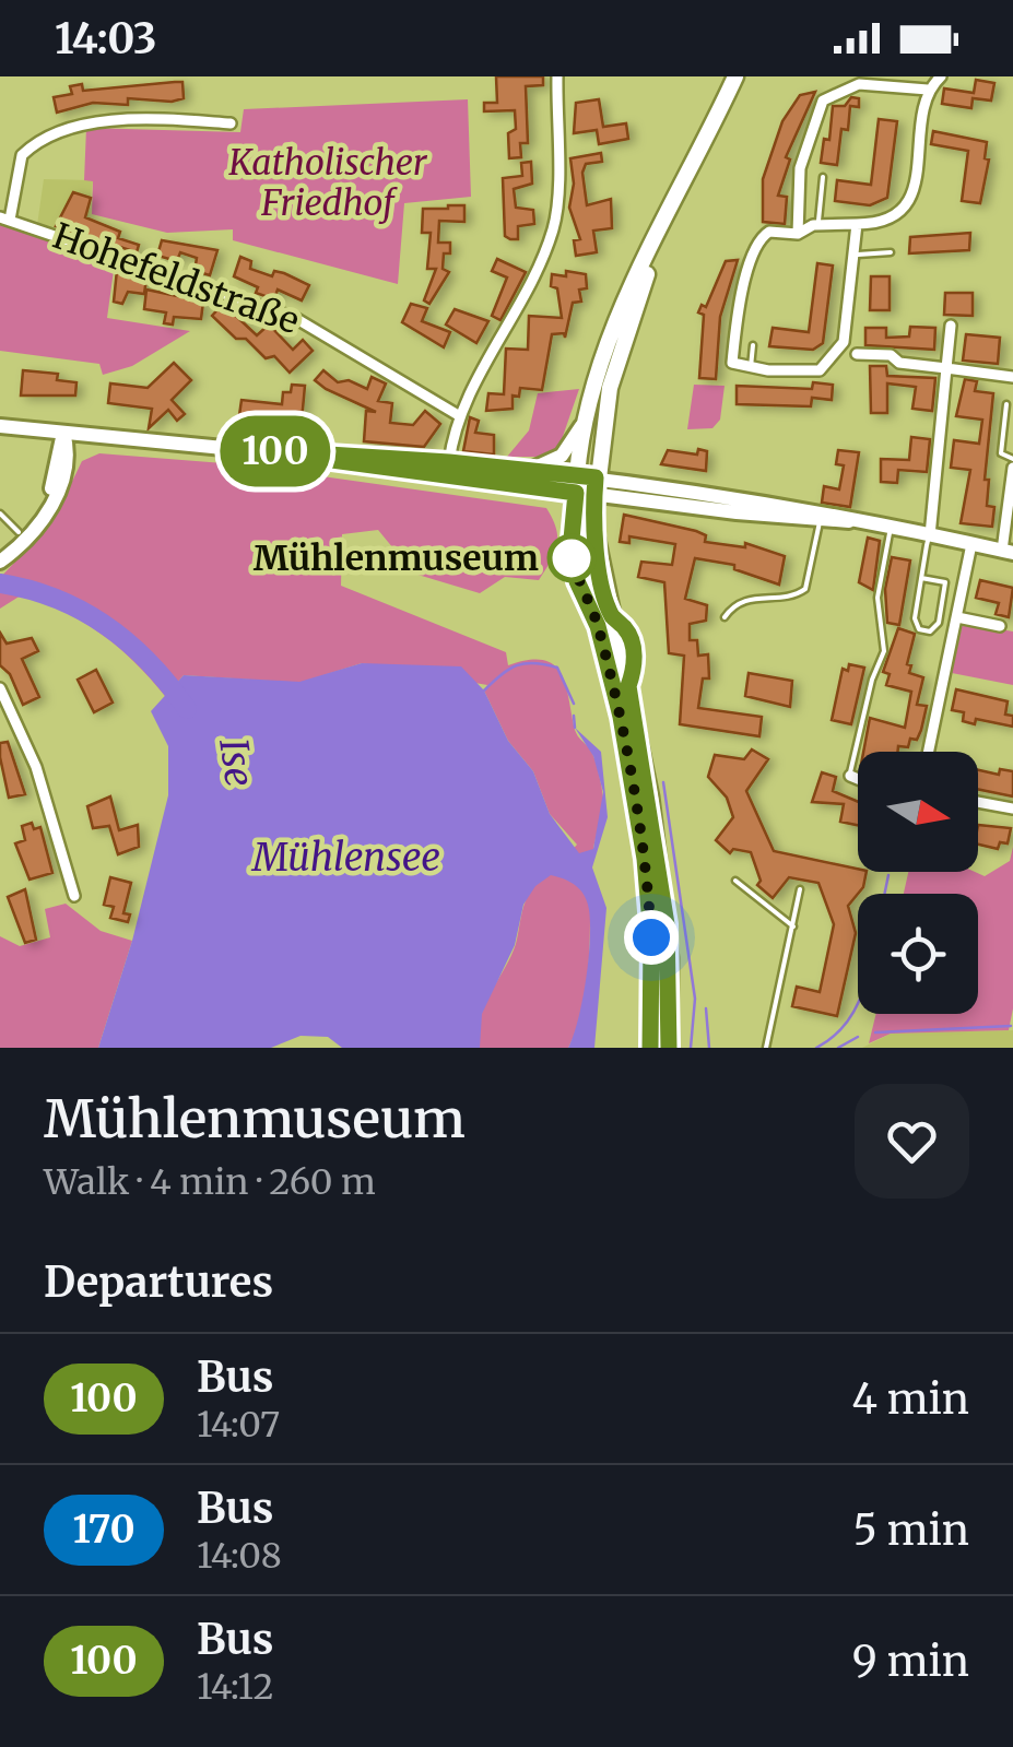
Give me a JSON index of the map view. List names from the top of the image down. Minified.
{"streets":{"street":["Hohefeldstraße"]},"water":["Ise","Mühlensee"],"parks":["Katholischer Friedhof"],"places":["Mühlenmuseum"],"lines":["bus line 100"],"north":"right","page":{"status":"14:03","on_map":"100","heading":[["Mühlenmuseum","Walk · 4 min · 260 m"],"Departures"],"list":[{"mark":"100","name":"Bus","note":"14:07","value":"4 min"},{"mark":"170","name":"Bus","note":"14:08","value":"5 min"},{"mark":"100","name":"Bus","note":"14:12","value":"9 min"}]}}
